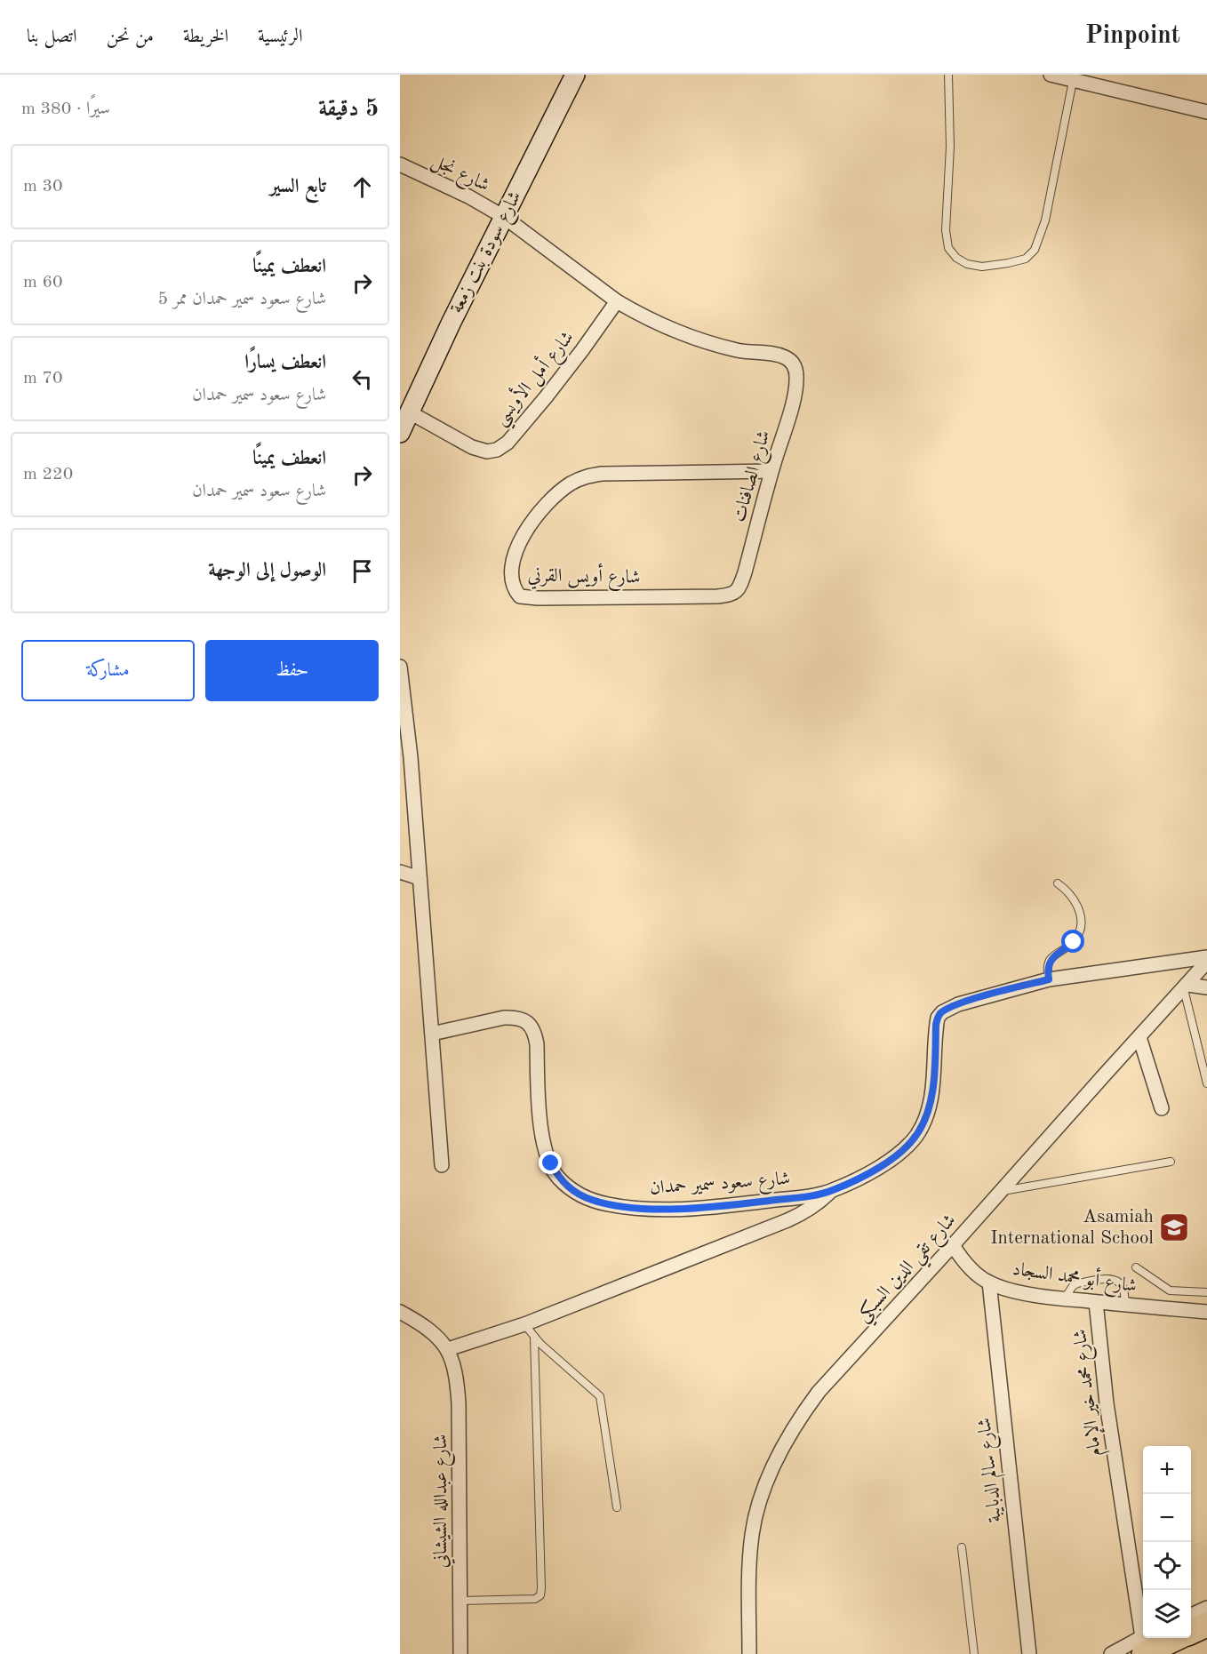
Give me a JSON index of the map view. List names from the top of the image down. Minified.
{"streets":{"street":["شارع نجل","شارع سودة بنت زمعة","شارع أمل الأويسي","شارع الصافنات","شارع أويس القرني","شارع سعود سمير حمدان","شارع تقي الدين السبكي","شارع أبو محمد السجاد","شارع محمد خير الإمام","شارع سالم الدبايبة","شارع عبدالله الشيشاني"]},"crossings":[["شارع نجل","شارع سودة بنت زمعة"],["شارع نجل","شارع أمل الأويسي"],["شارع نجل","شارع الصافنات"],["شارع سودة بنت زمعة","شارع أمل الأويسي"],["شارع الصافنات","شارع أويس القرني"],["شارع سعود سمير حمدان","شارع عبدالله الشيشاني"],["شارع تقي الدين السبكي","شارع أبو محمد السجاد"],["شارع أبو محمد السجاد","شارع محمد خير الإمام"],["شارع أبو محمد السجاد","شارع سالم الدبايبة"]],"places":{"school or university":["Asamiah International School"]},"page":{"header":"Pinpoint","nav":["الرئيسية","الخريطة","من نحن","اتصل بنا"],"heading":["5 دقيقة","سيرًا · 380 m"],"list":[["تابع السير","30 m"],["انعطف يمينًا","شارع سعود سمير حمدان ممر 5","60 m"],["انعطف يسارًا","شارع سعود سمير حمدان","70 m"],["انعطف يمينًا","شارع سعود سمير حمدان","220 m"],"الوصول إلى الوجهة"],"buttons":["حفظ","مشاركة"],"map_buttons":["+","−"]}}
